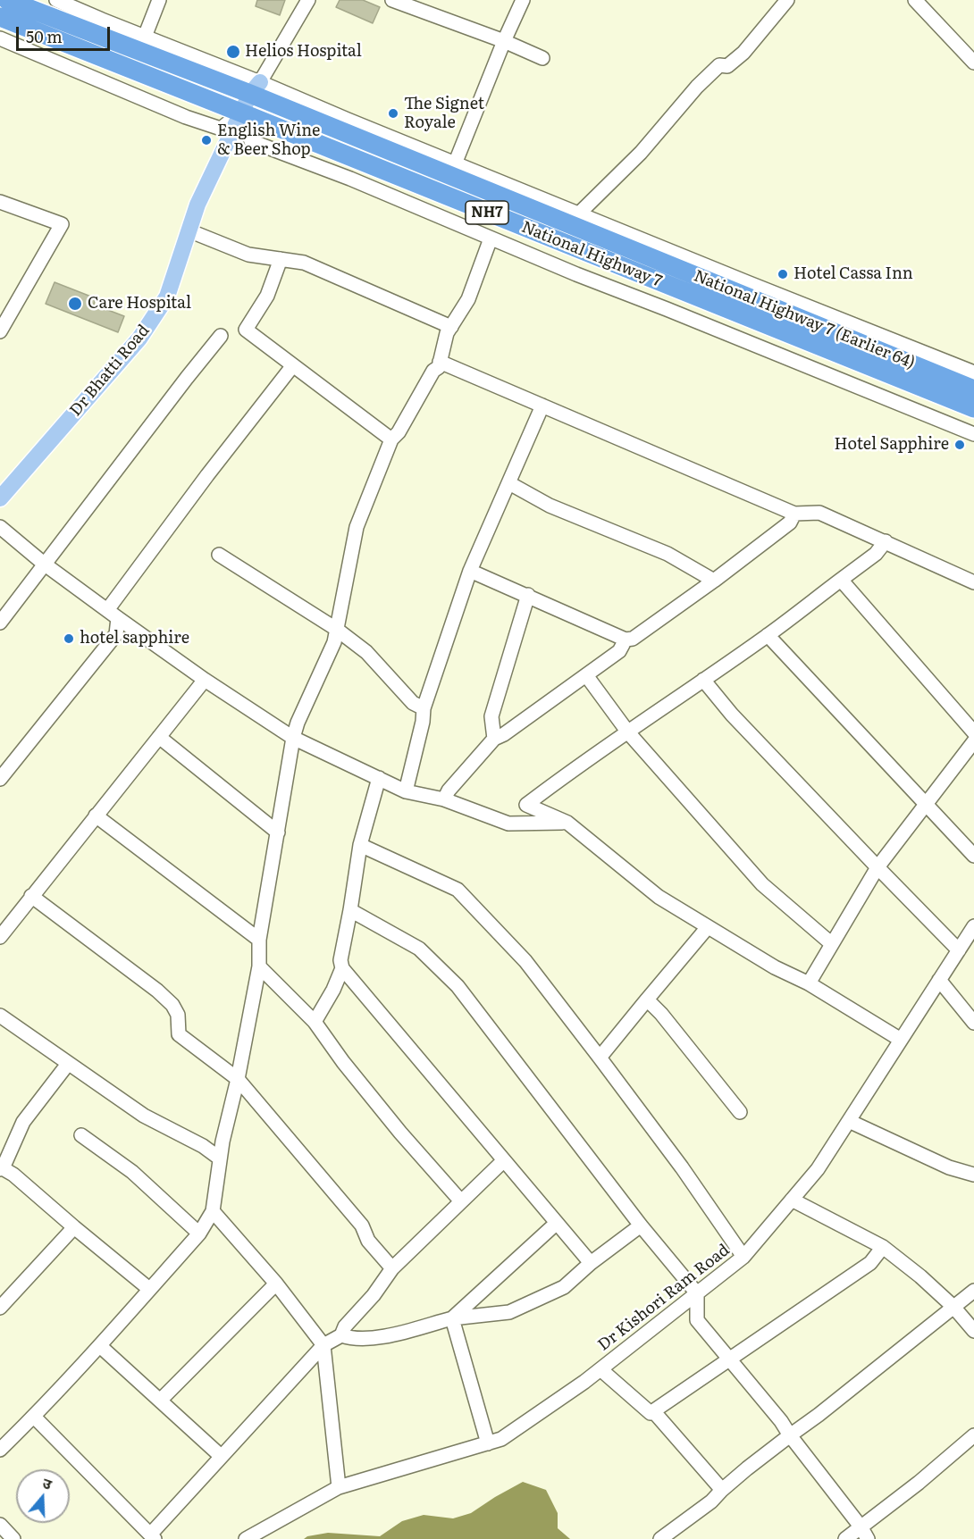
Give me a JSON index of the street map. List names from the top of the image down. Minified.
{"streets":{"highway":["NH7","National Highway 7","National Highway 7 (Earlier 64)"],"main road":["Dr Bhatti Road"],"street":["Dr Kishori Ram Road"]},"crossings":[["National Highway 7","Dr Bhatti Road"],["National Highway 7 (Earlier 64)","Dr Bhatti Road"]],"places":["Helios Hospital","The Signet Royale","English Wine & Beer Shop","Hotel Cassa Inn","Care Hospital","Hotel Sapphire","hotel sapphire"],"scale_bar":"50 m","north":"top"}
